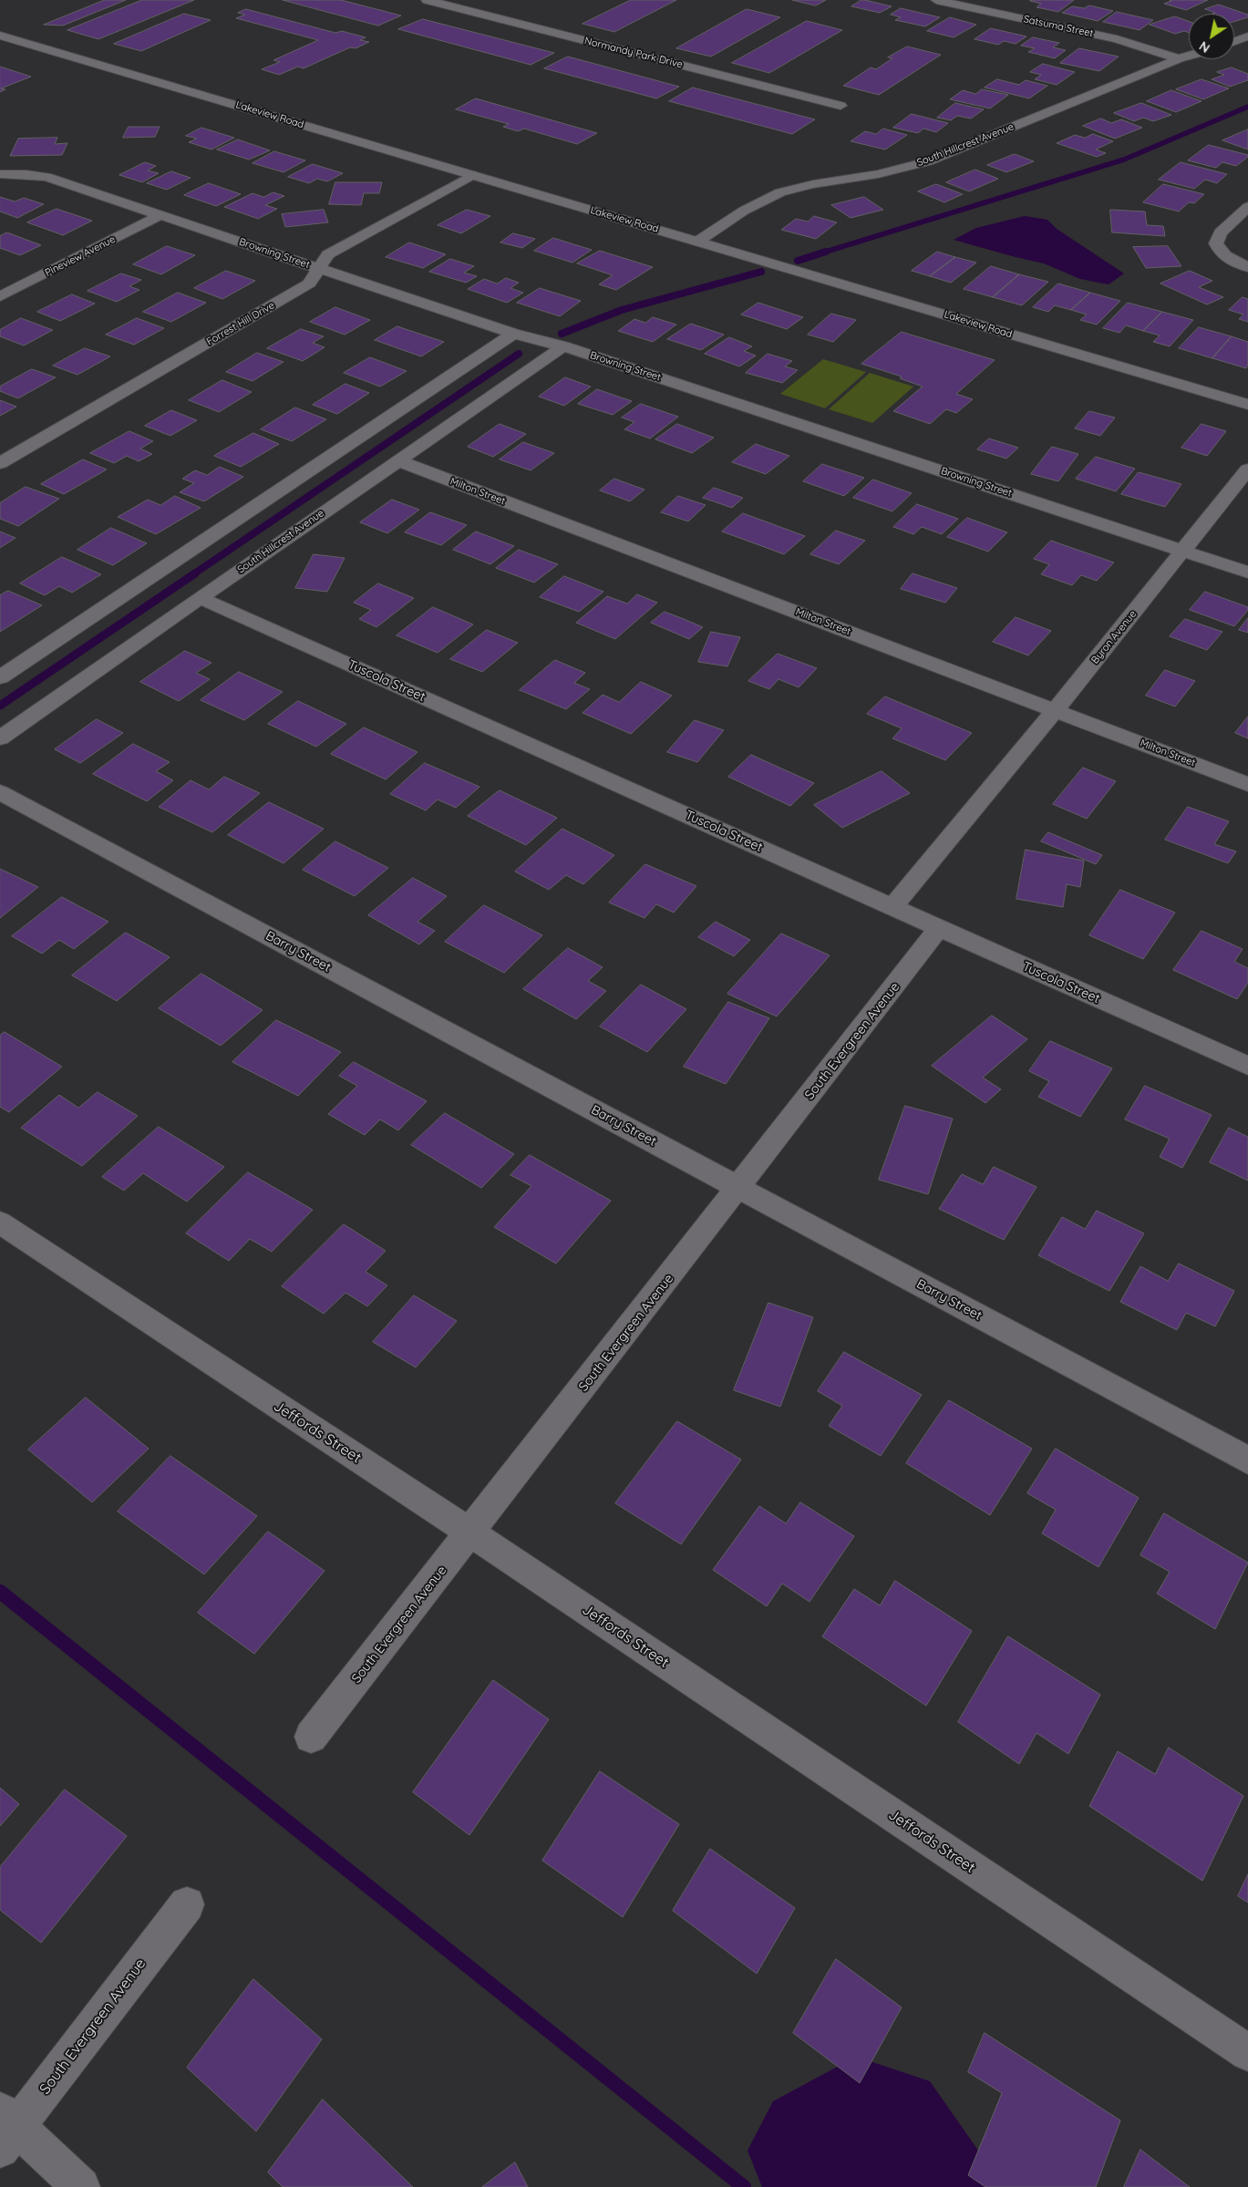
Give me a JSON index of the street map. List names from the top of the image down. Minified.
{"streets":{"street":["Satsuma Street","Normandy Park Drive","Lakeview Road","South Hillcrest Avenue","Browning Street","Pineview Avenue","Forrest Hill Drive","Milton Street","Byron Avenue","Tuscola Street","Barry Street","South Evergreen Avenue","Jeffords Street"]},"crossings":[["Satsuma Street","South Hillcrest Avenue"],["Lakeview Road","South Hillcrest Avenue"],["Lakeview Road","Forrest Hill Drive"],["South Hillcrest Avenue","Browning Street"],["South Hillcrest Avenue","Milton Street"],["South Hillcrest Avenue","Tuscola Street"],["Browning Street","Pineview Avenue"],["Browning Street","Forrest Hill Drive"],["Browning Street","Byron Avenue"],["Milton Street","Byron Avenue"],["Byron Avenue","Tuscola Street"],["Tuscola Street","South Evergreen Avenue"],["Barry Street","South Evergreen Avenue"],["South Evergreen Avenue","Jeffords Street"]],"north":"bottom left"}
